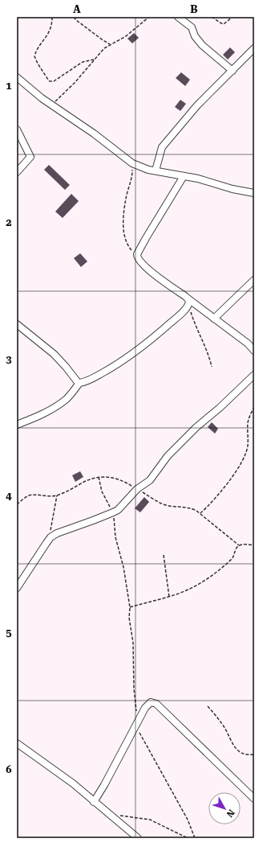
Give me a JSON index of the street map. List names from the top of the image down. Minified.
{"north":"bottom right","grid":{"columns":["A","B"],"rows":["1","2","3","4","5","6"]}}
